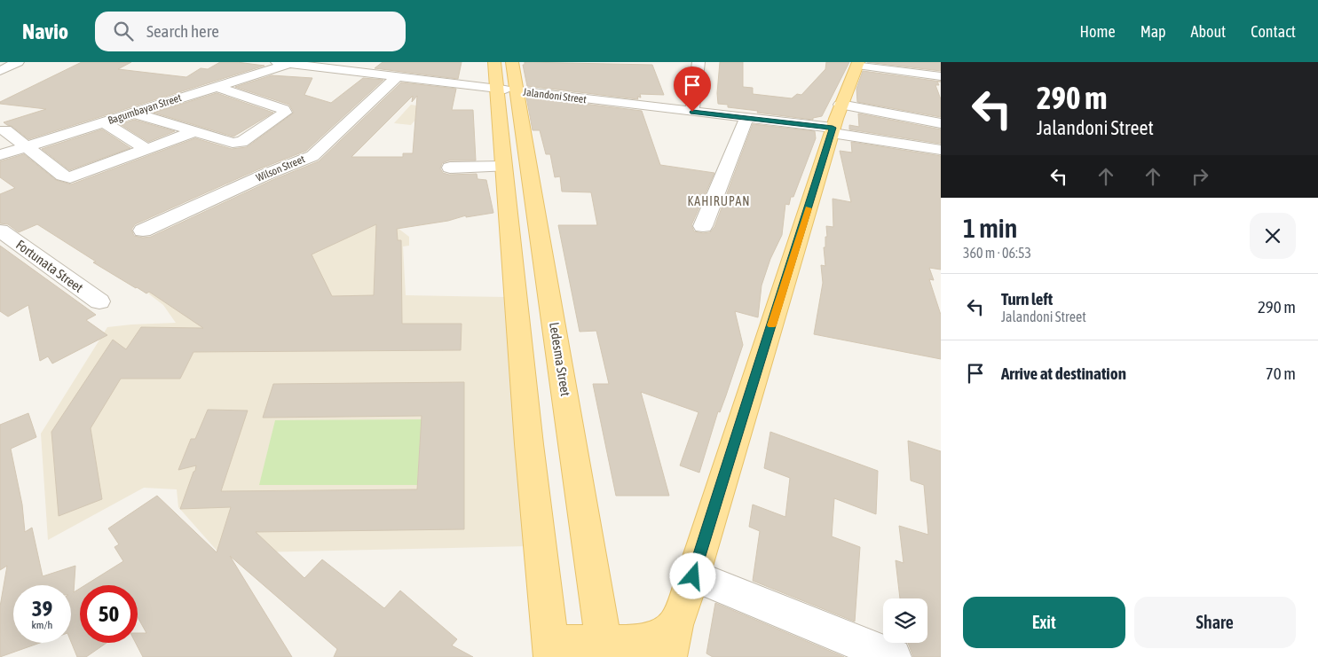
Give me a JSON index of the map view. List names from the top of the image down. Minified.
{"streets":{"main road":["Ledesma Street"],"street":["Jalandoni Street","Bagumbayan Street","Wilson Street","Fortunata Street"]},"crossings":[["Jalandoni Street","Bagumbayan Street"],["Jalandoni Street","Wilson Street"],["Jalandoni Street","Ledesma Street"]],"districts":["KAHIRUPAN"],"page":{"header":"Navio","search":"Search here","nav":["Home","Map","About","Contact"],"turn":["290 m","Jalandoni Street"],"heading":["1 min","360 m · 06:53"],"list":[{"name":"Turn left","note":"Jalandoni Street","value":"290 m"},{"name":"Arrive at destination","value":"70 m"}],"speed":"39 km/h","limit":"50","buttons":["Exit","Share"]}}
